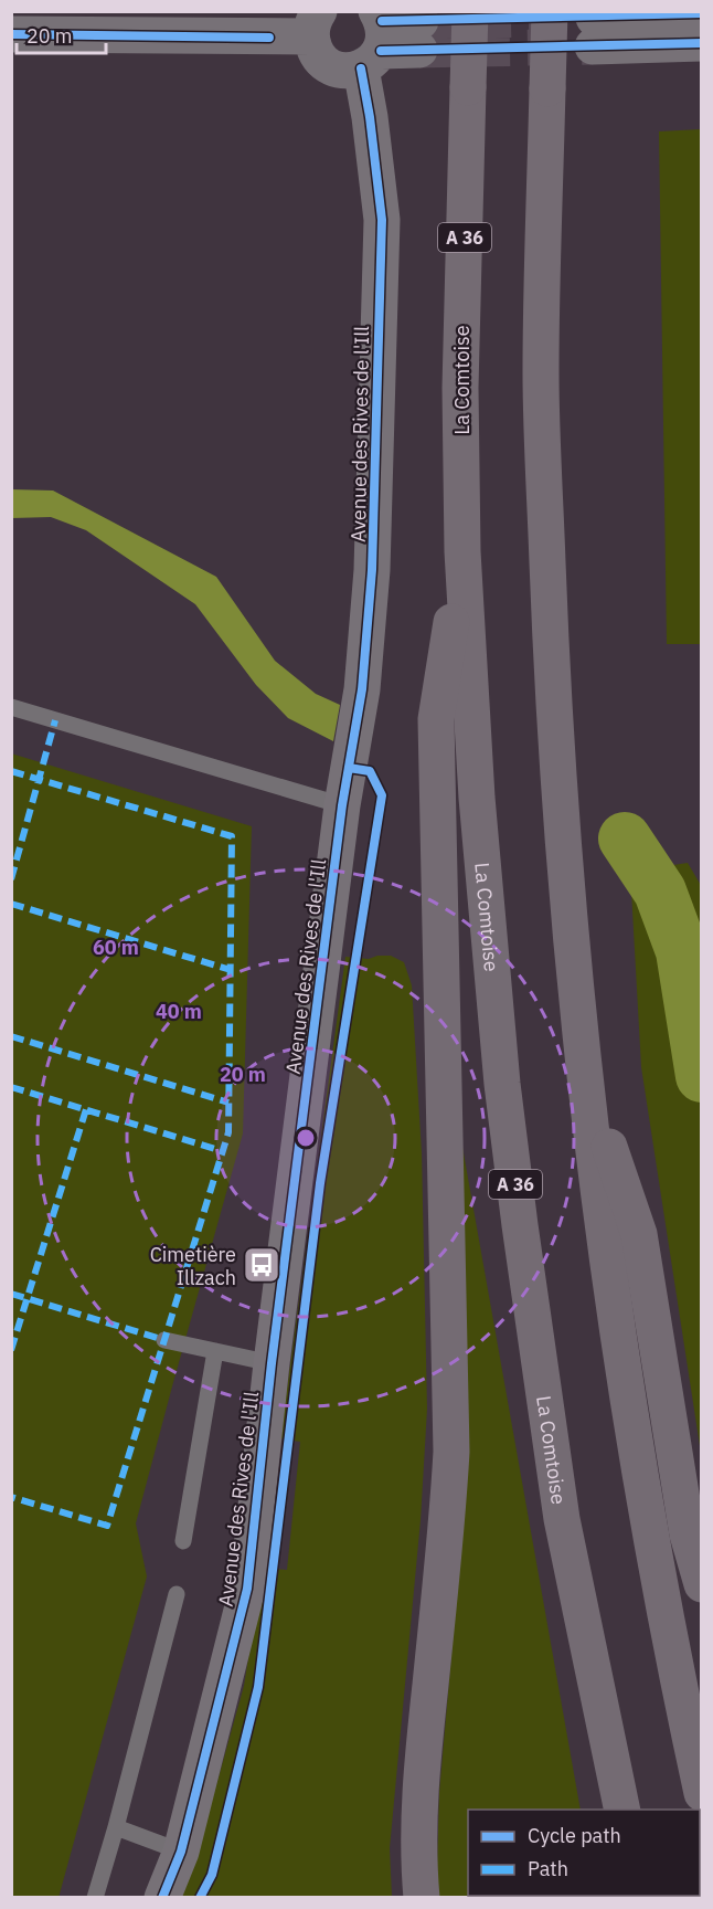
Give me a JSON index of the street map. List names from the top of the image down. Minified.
{"streets":{"highway":["A 36","La Comtoise"],"street":["Avenue des Rives de l'Ill"]},"places":{"bus stop":["Cimetière Illzach"]},"legend":["Cycle path","Path"],"scale_bar":"20 m","rings":["60 m","40 m","20 m"]}
